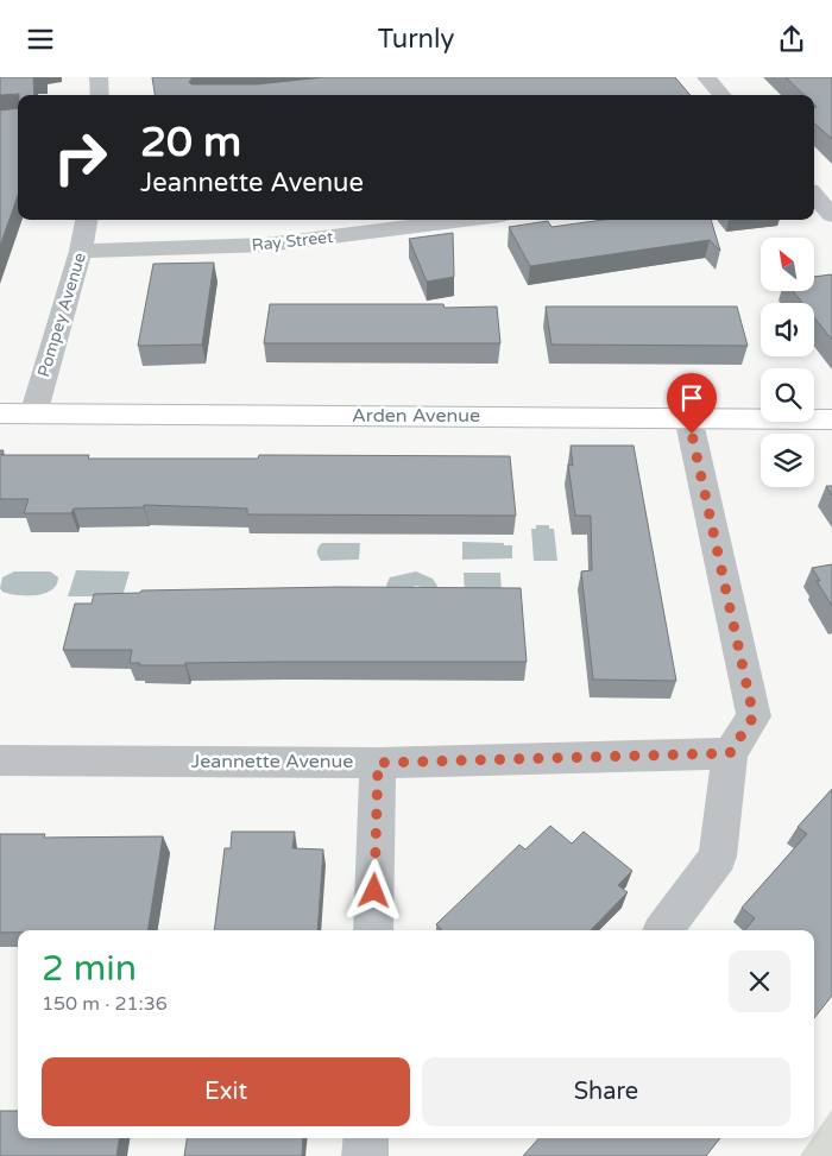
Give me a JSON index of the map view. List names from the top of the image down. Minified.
{"streets":{"street":["Ray Street","Pompey Avenue","Arden Avenue","Jeannette Avenue"]},"crossings":[["Ray Street","Pompey Avenue"],["Pompey Avenue","Arden Avenue"]],"north":"top left","page":{"header":"Turnly","turn":["20 m","Jeannette Avenue"],"heading":["2 min","150 m · 21:36"],"buttons":["Exit","Share"]}}
